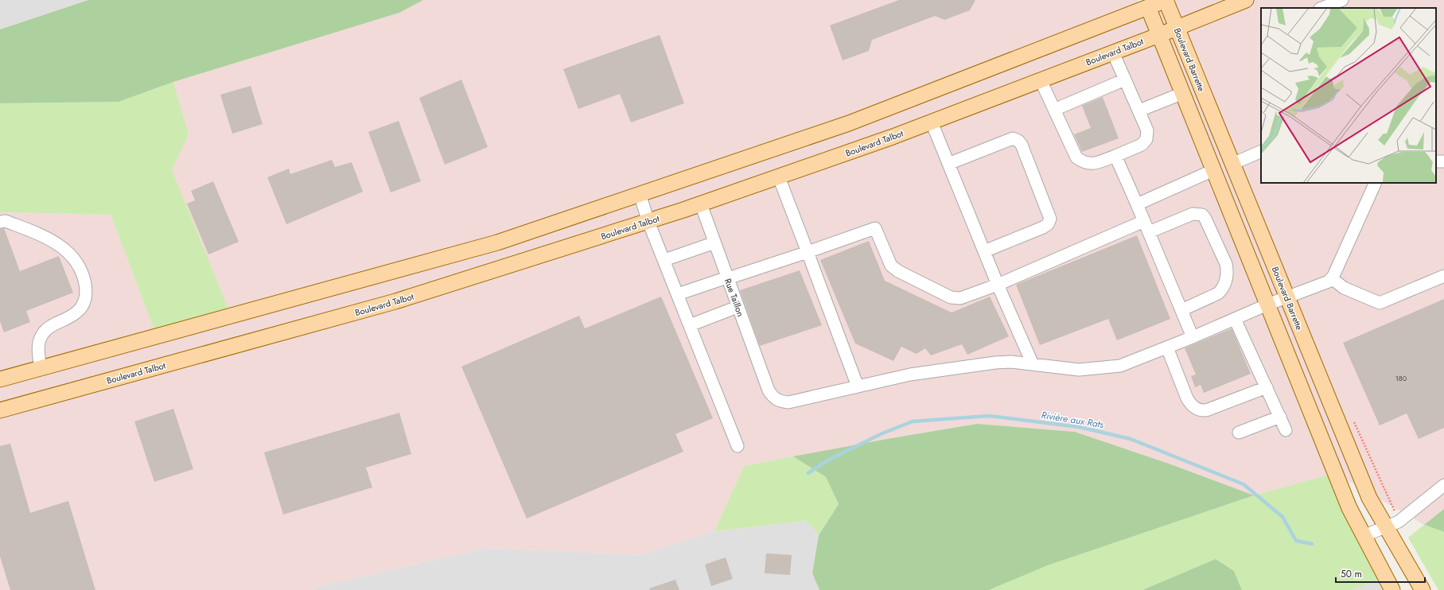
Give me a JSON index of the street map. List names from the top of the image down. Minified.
{"streets":{"main road":["Boulevard Talbot","Boulevard Barrette"],"street":["Rue Taillon"]},"crossings":[["Boulevard Talbot","Boulevard Barrette"],["Boulevard Talbot","Rue Taillon"]],"water":["Rivière aux Rats"],"house_numbers":["180"],"scale_bar":"50 m"}
